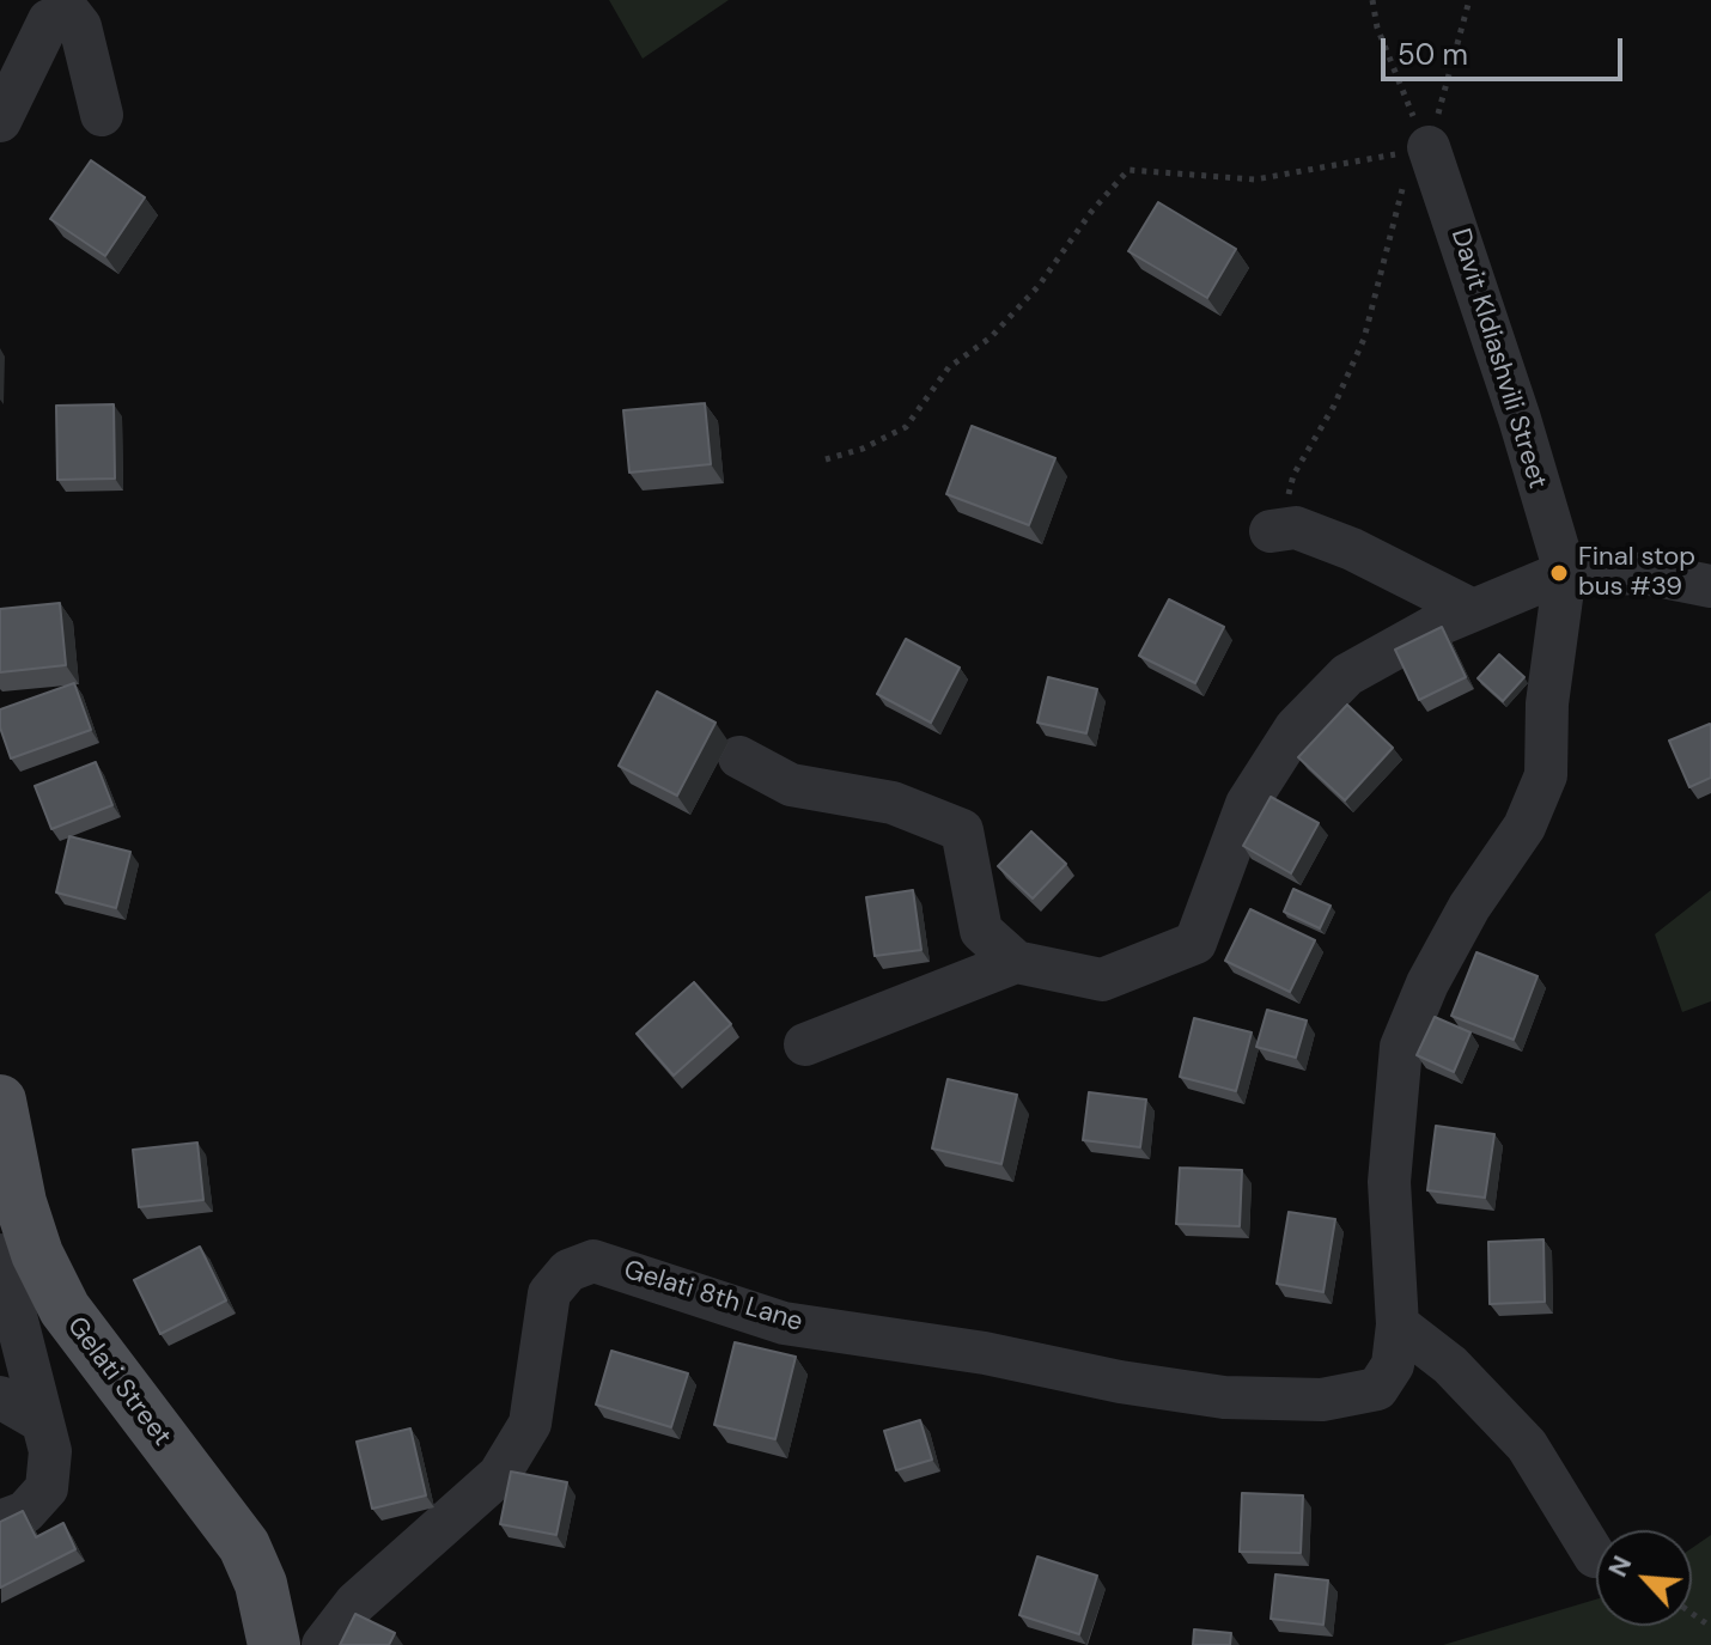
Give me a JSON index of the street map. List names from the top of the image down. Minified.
{"streets":{"main road":["Gelati Street"],"street":["Davit Kldiashvili Street","Gelati 8th Lane"]},"crossings":[["Davit Kldiashvili Street","Gelati 8th Lane"]],"places":["Final stop bus #39"],"scale_bar":"50 m","north":"top left"}
